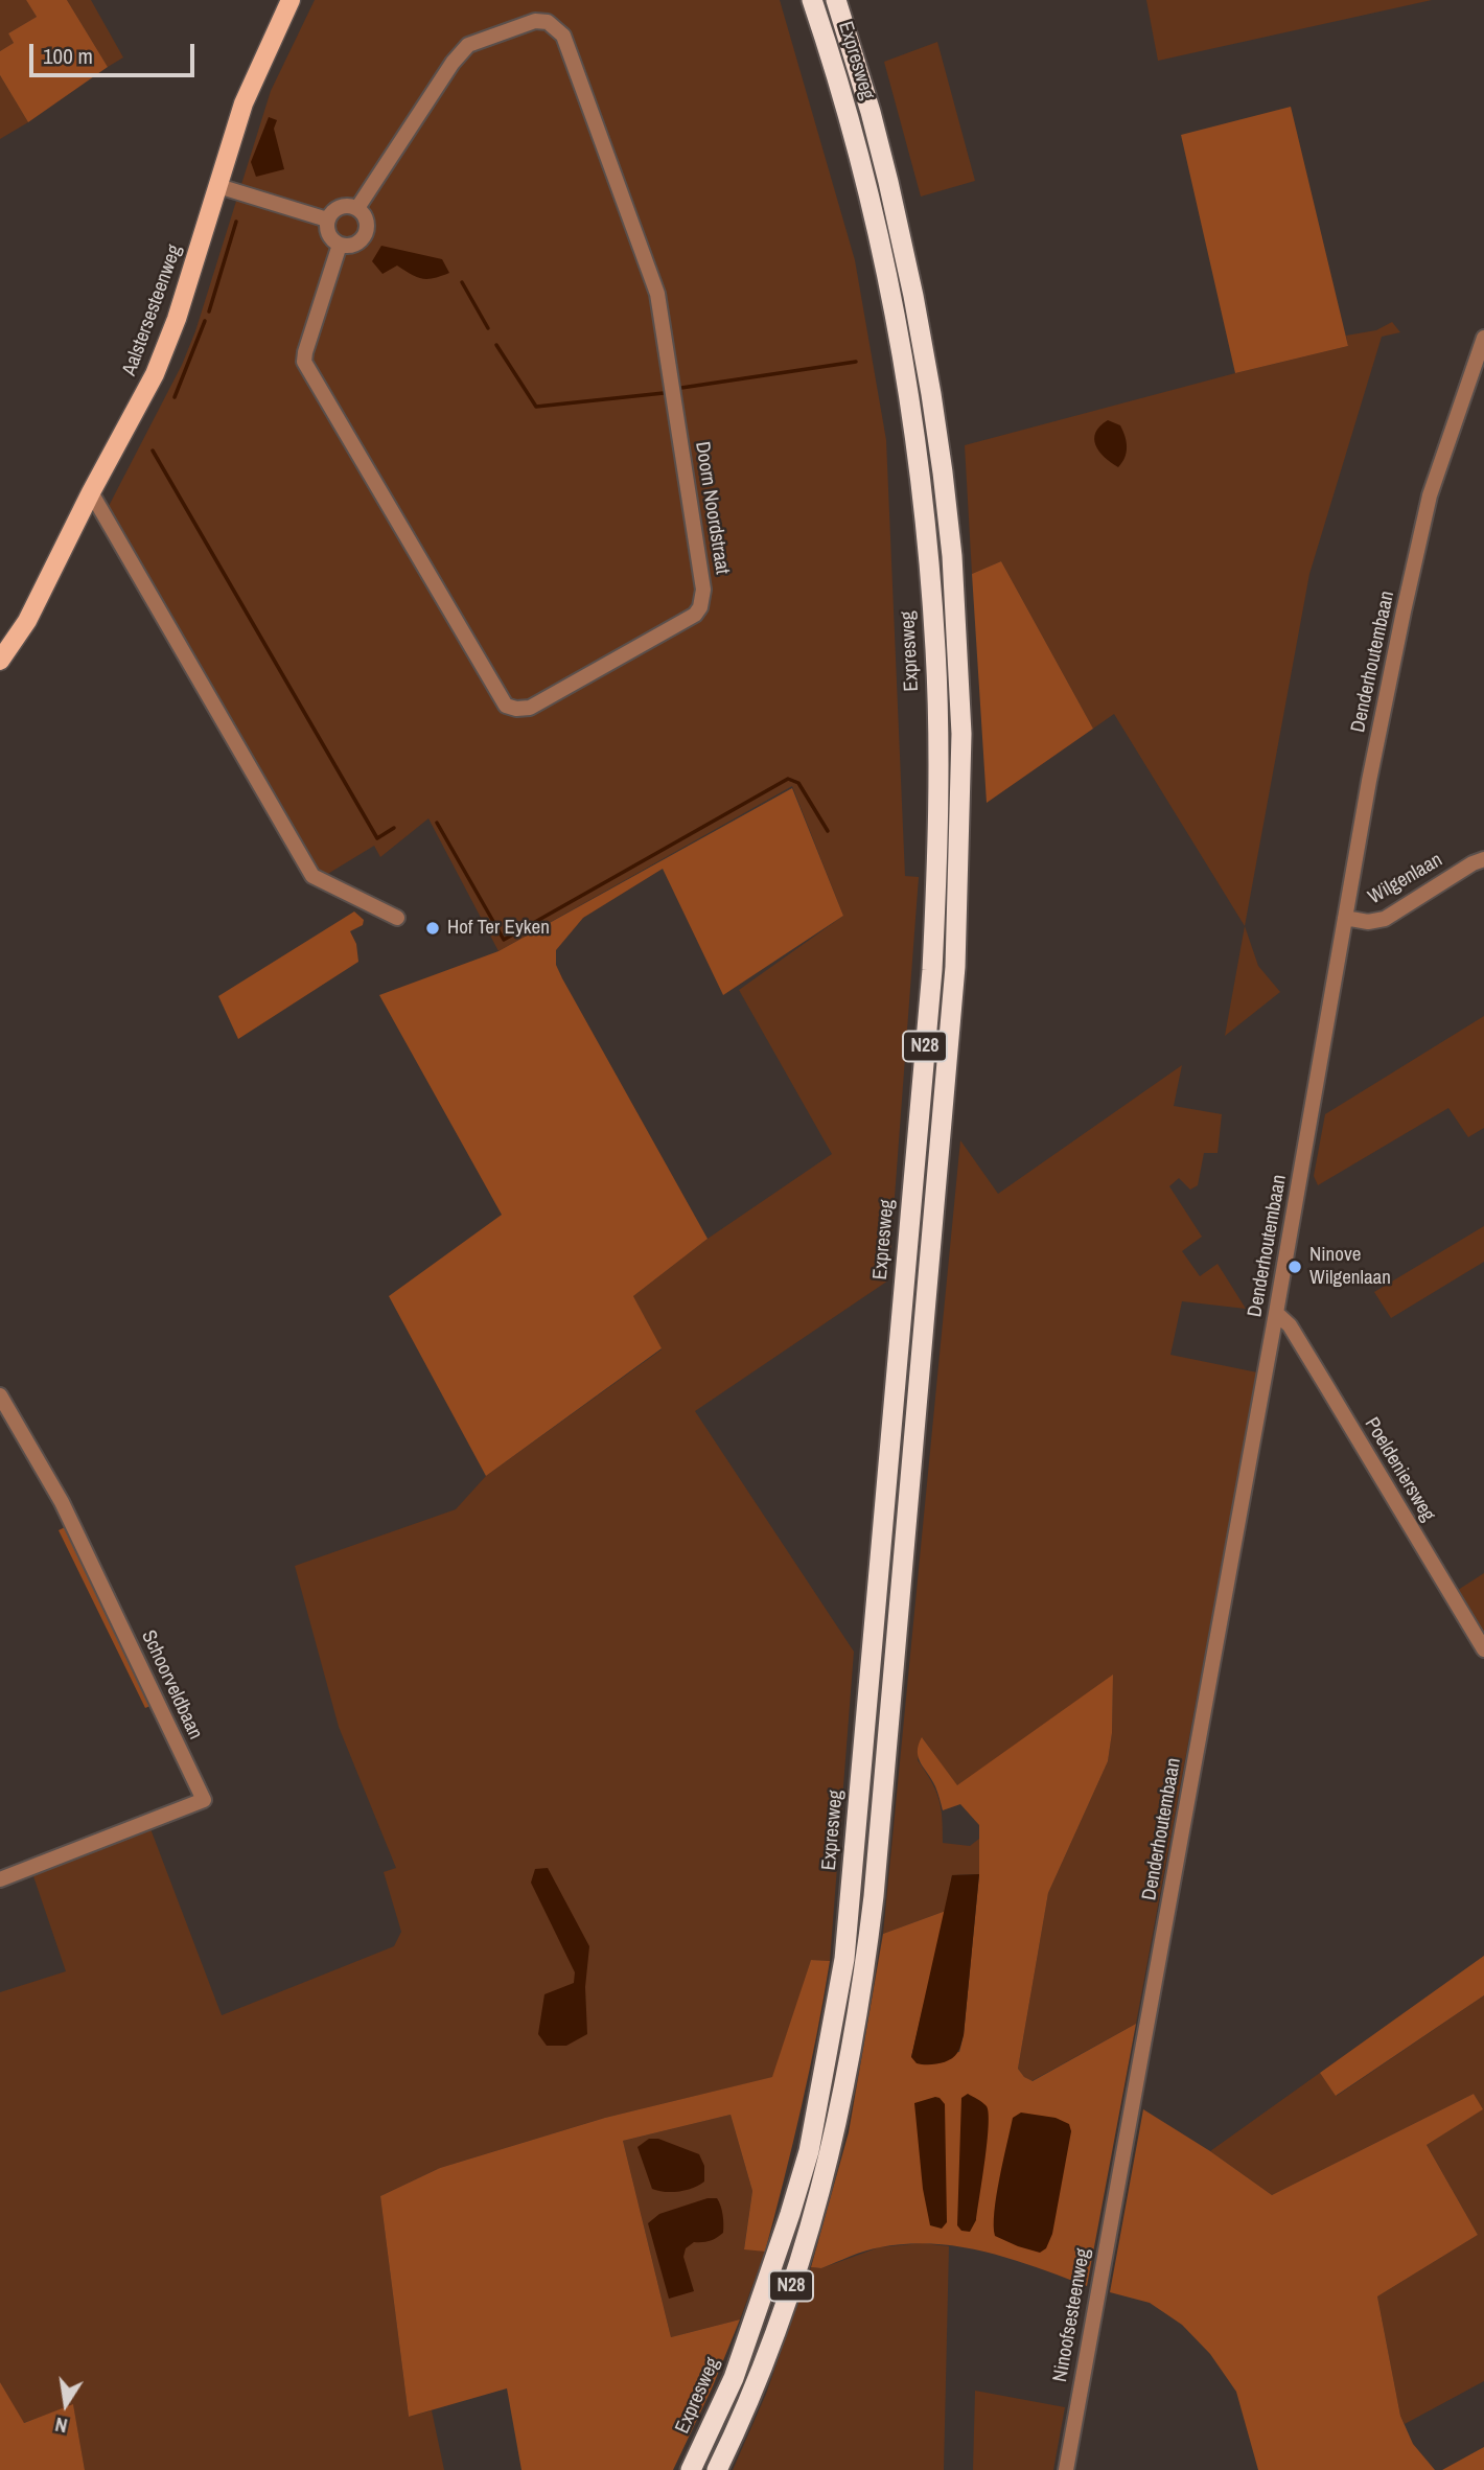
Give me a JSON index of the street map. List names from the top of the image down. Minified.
{"streets":{"highway":["Expresweg","N28"],"main road":["Aalstersesteenweg"],"street":["Doorn Noordstraat","Denderhoutembaan","Wilgenlaan","Poeldeniersweg","Schoorveldbaan","Ninoofsesteenweg"]},"crossings":[["Denderhoutembaan","Wilgenlaan"],["Denderhoutembaan","Poeldeniersweg"],["Denderhoutembaan","Ninoofsesteenweg"]],"places":["Hof Ter Eyken","Ninove Wilgenlaan"],"scale_bar":"100 m","north":"bottom"}
